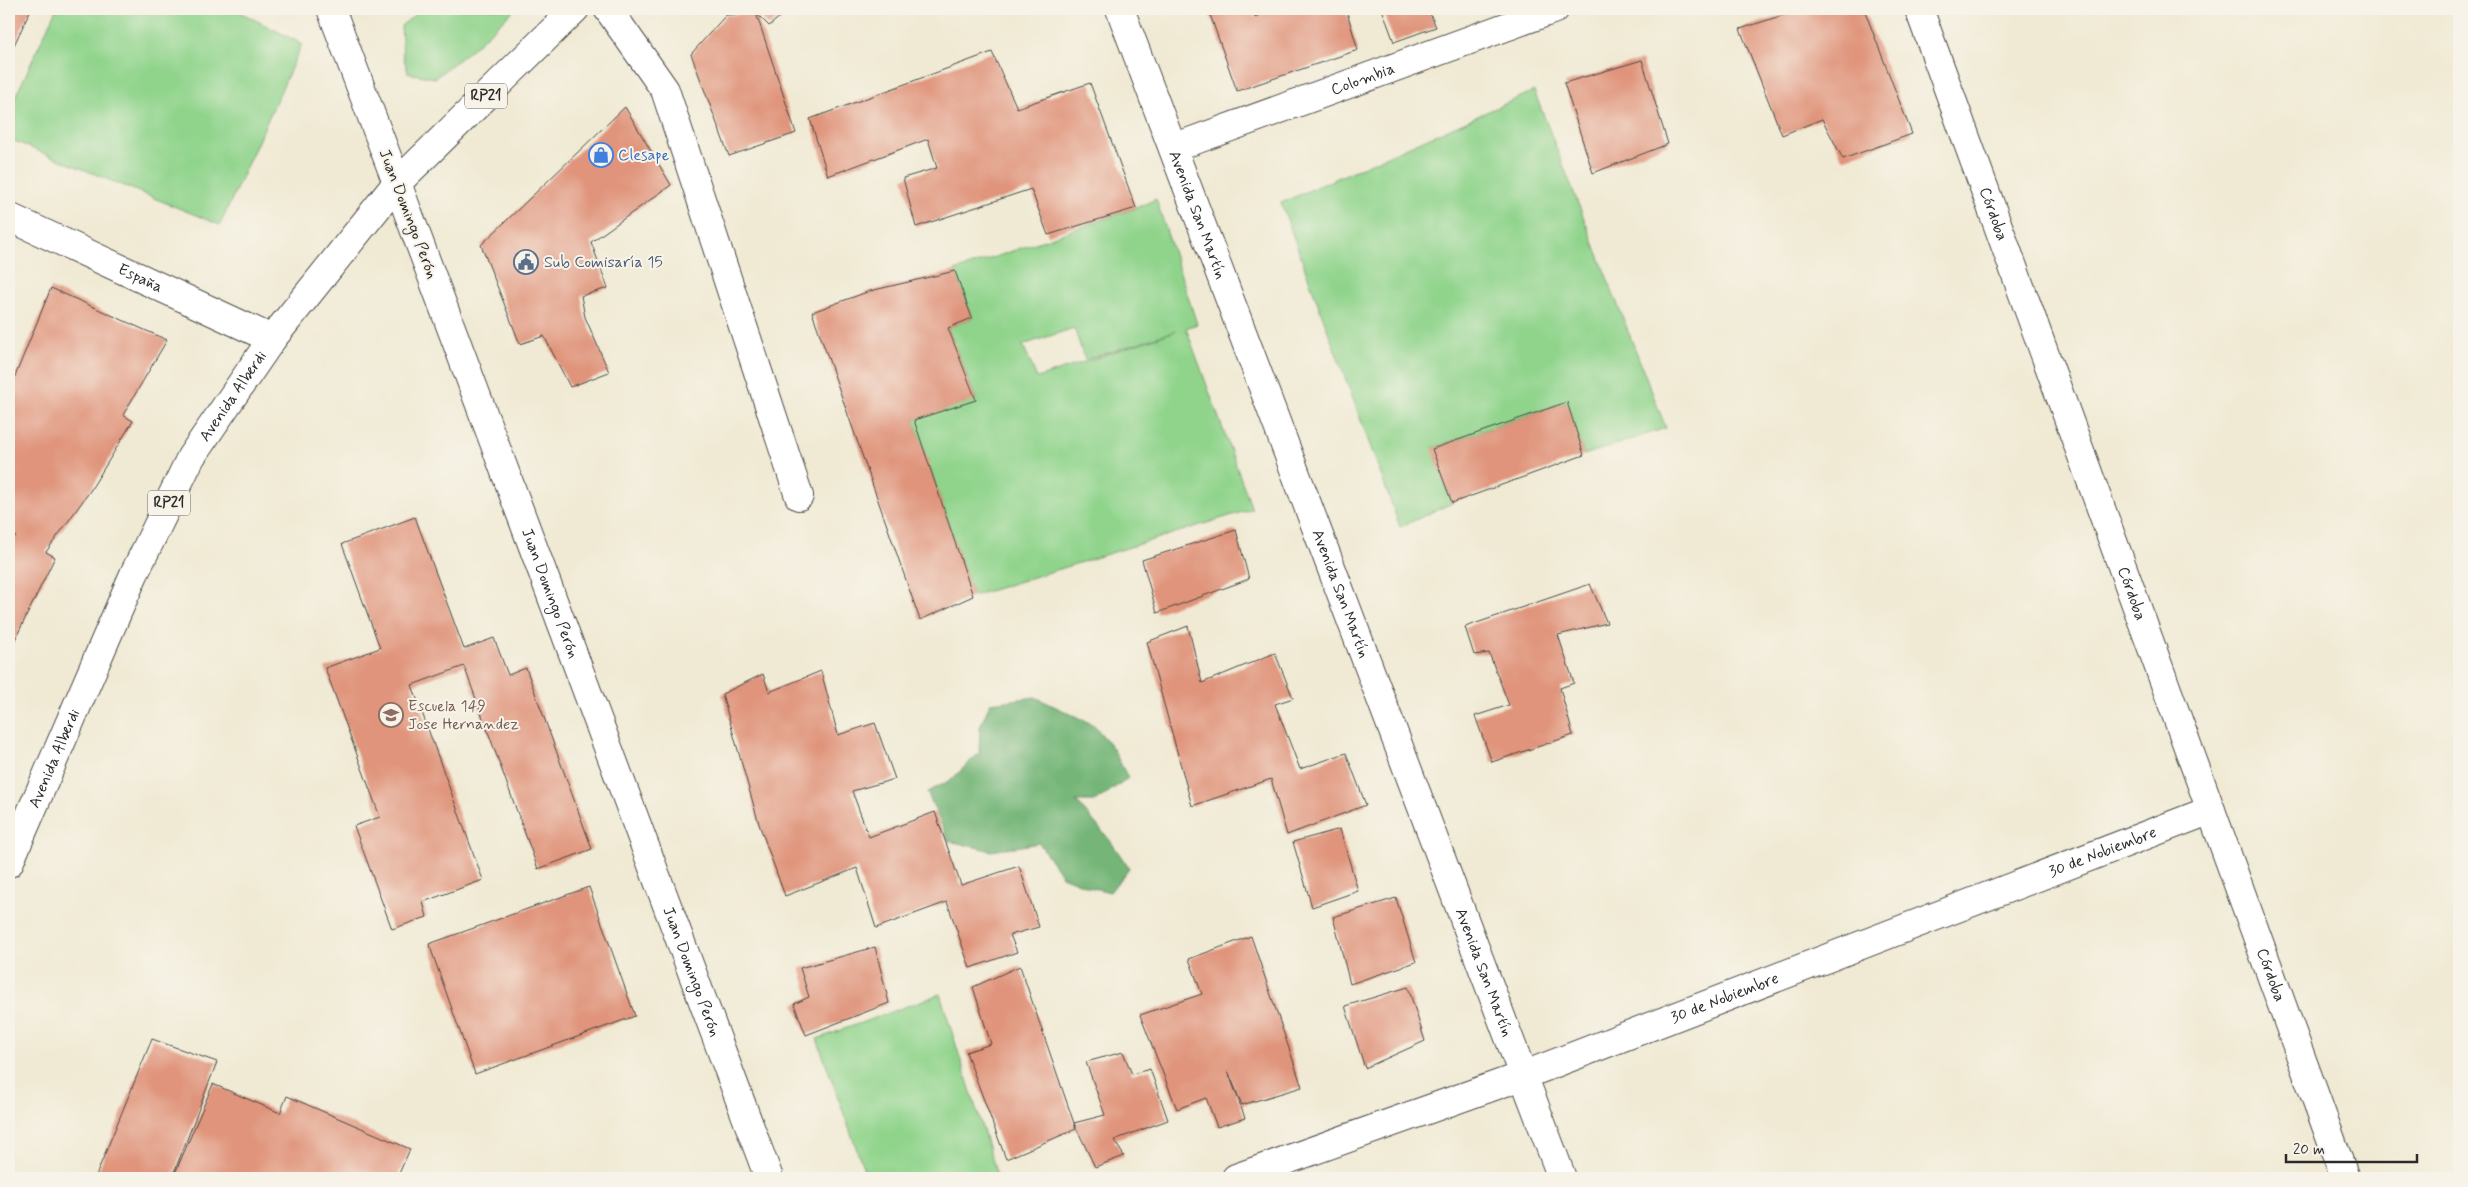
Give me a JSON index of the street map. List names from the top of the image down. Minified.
{"streets":{"street":["Colombia","RP21","Córdoba","Juan Domingo Perón","Avenida San Martín","España","Avenida Alberdi","30 de Nobiembre"]},"crossings":[["Colombia","Avenida San Martín"],["Córdoba","30 de Nobiembre"],["Juan Domingo Perón","Avenida Alberdi"],["Avenida San Martín","30 de Nobiembre"],["España","Avenida Alberdi"]],"places":{"shop":["Clesape"],"public building":["Sub Comisaría 15"],"school or university":["Escuela 149 Jose Hernandez"]},"scale_bar":"20 m"}
